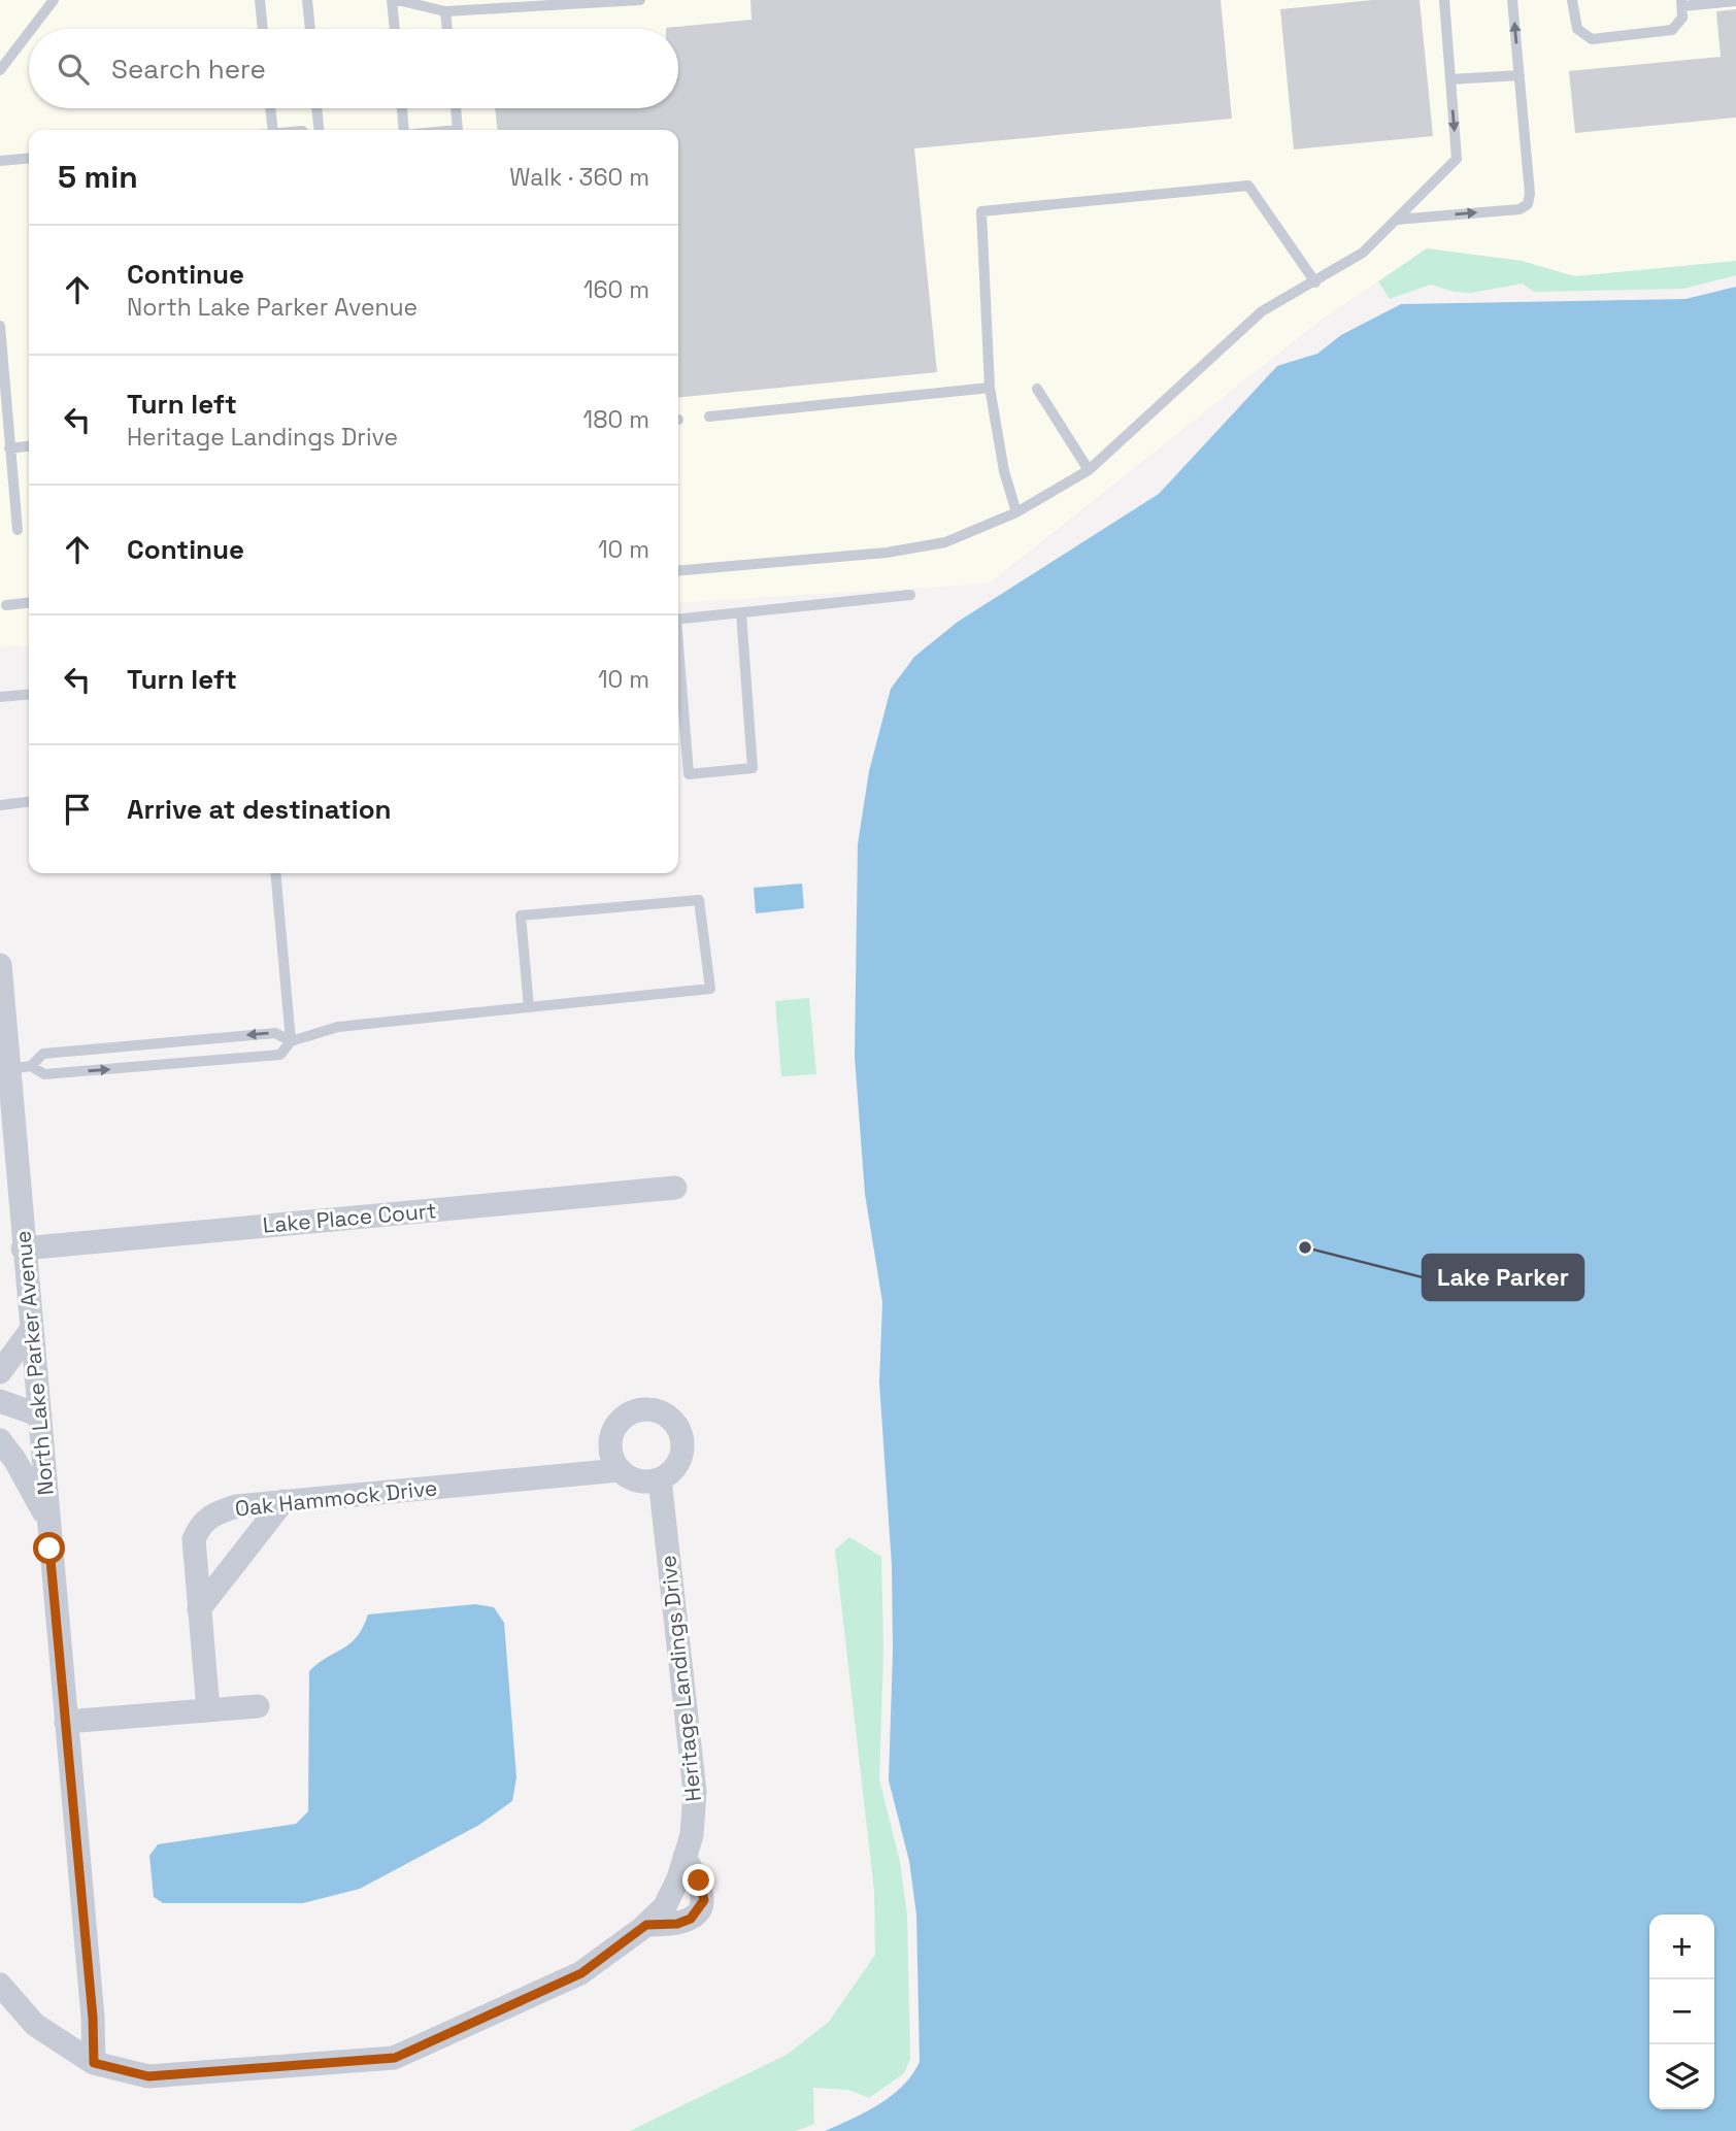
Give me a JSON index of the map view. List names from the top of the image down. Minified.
{"streets":{"street":["Lake Place Court","North Lake Parker Avenue","Oak Hammock Drive","Heritage Landings Drive"]},"crossings":[["Lake Place Court","North Lake Parker Avenue"],["North Lake Parker Avenue","Heritage Landings Drive"],["Oak Hammock Drive","Heritage Landings Drive"]],"places":["Lake Parker"],"page":{"search":"Search here","heading":["5 min","Walk · 360 m"],"list":[["Continue","North Lake Parker Avenue","160 m"],["Turn left","Heritage Landings Drive","180 m"],["Continue","10 m"],["Turn left","10 m"],"Arrive at destination"],"map_buttons":["+","−"]}}
